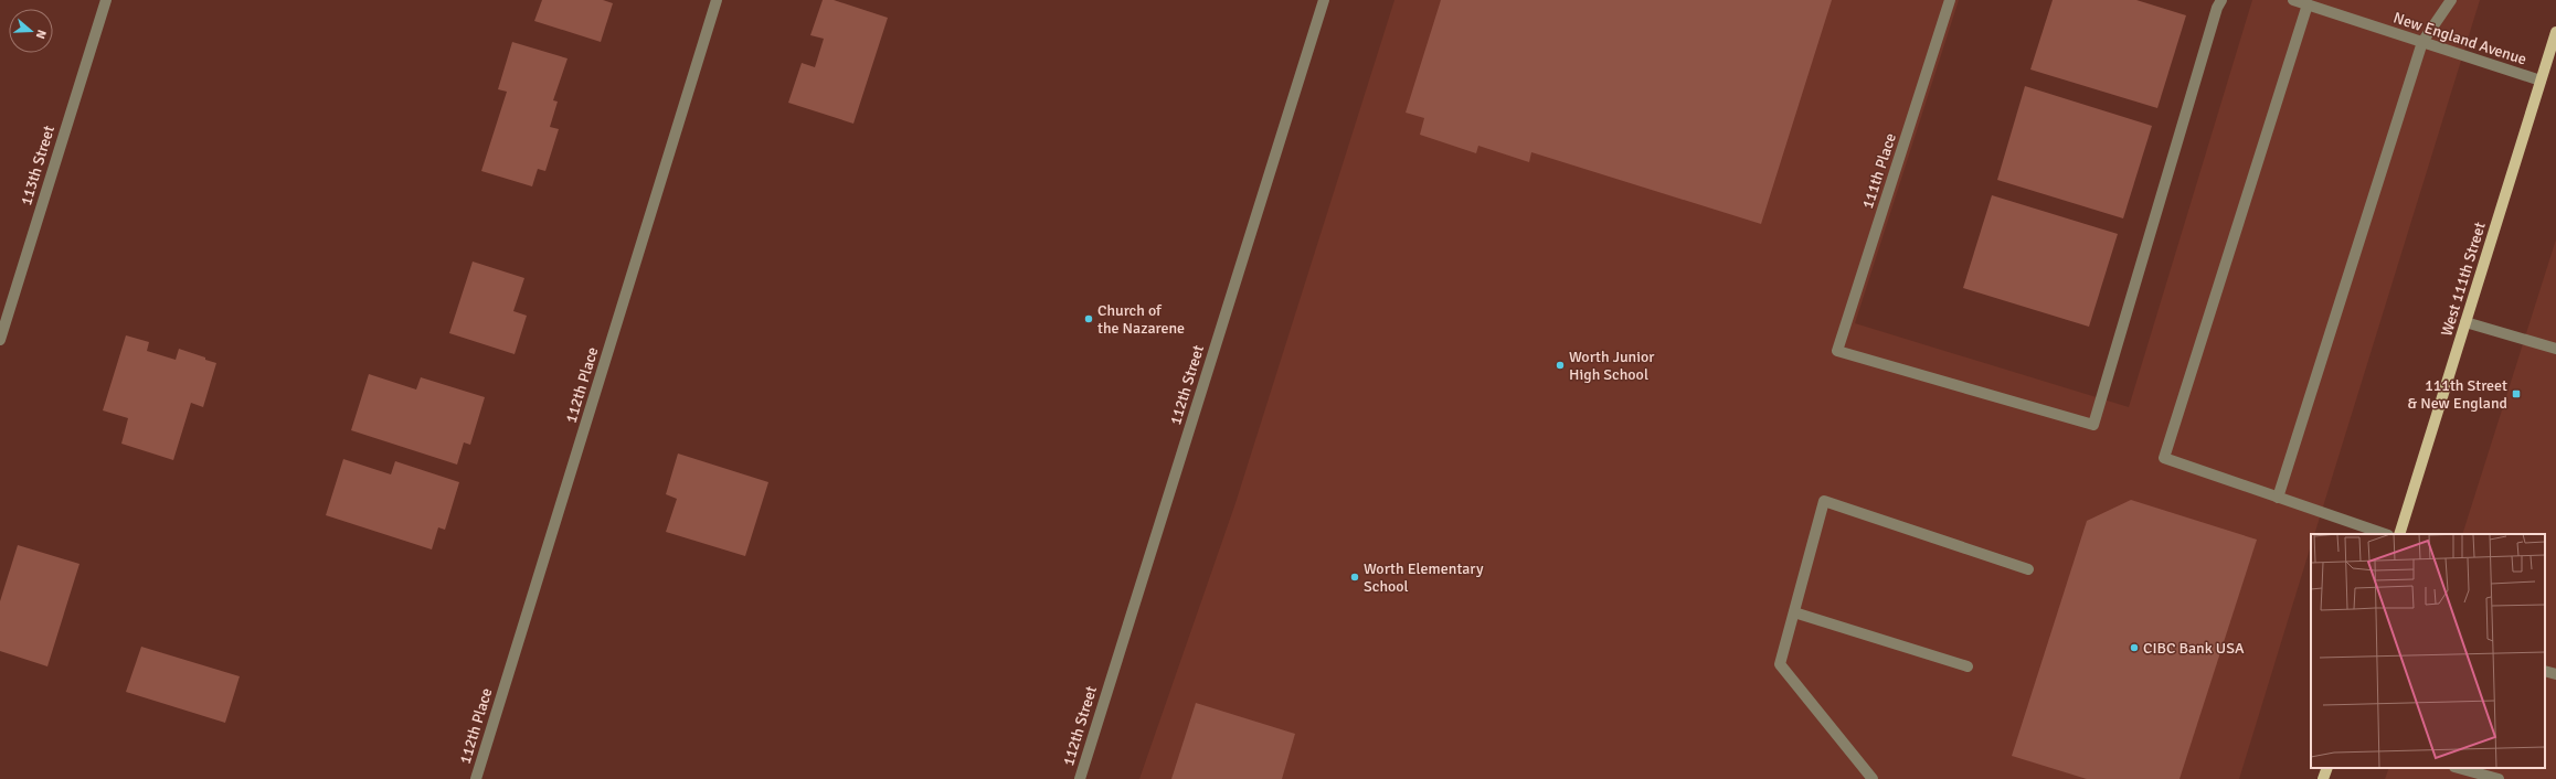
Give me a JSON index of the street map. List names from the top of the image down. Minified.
{"streets":{"main road":["West 111th Street"],"street":["New England Avenue","113th Street","111th Place","112th Place","112th Street"]},"crossings":[["New England Avenue","West 111th Street"]],"places":{"other":["Church of the Nazarene","Worth Junior High School","Worth Elementary School","CIBC Bank USA"],"transit":["111th Street & New England"]},"north":"right"}
